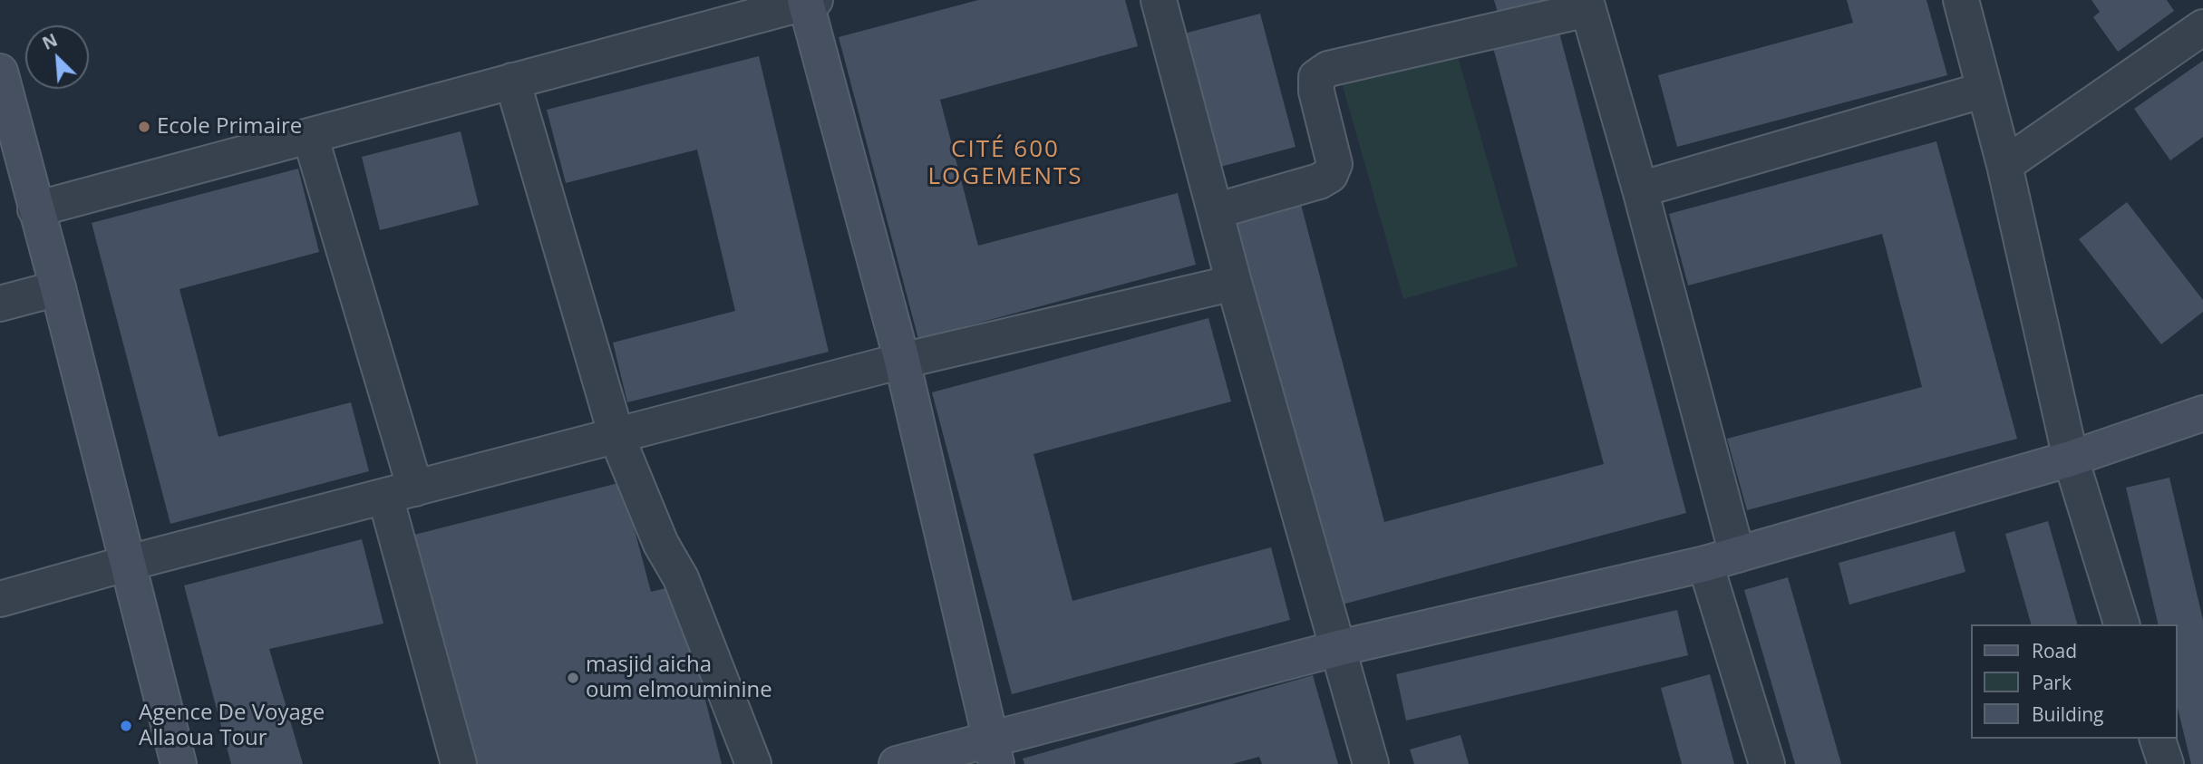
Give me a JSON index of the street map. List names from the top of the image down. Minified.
{"districts":["CITÉ 600 LOGEMENTS"],"places":["Ecole Primaire","masjid aicha oum elmouminine","Agence De Voyage Allaoua Tour"],"legend":["Road","Park","Building"],"north":"top left"}
